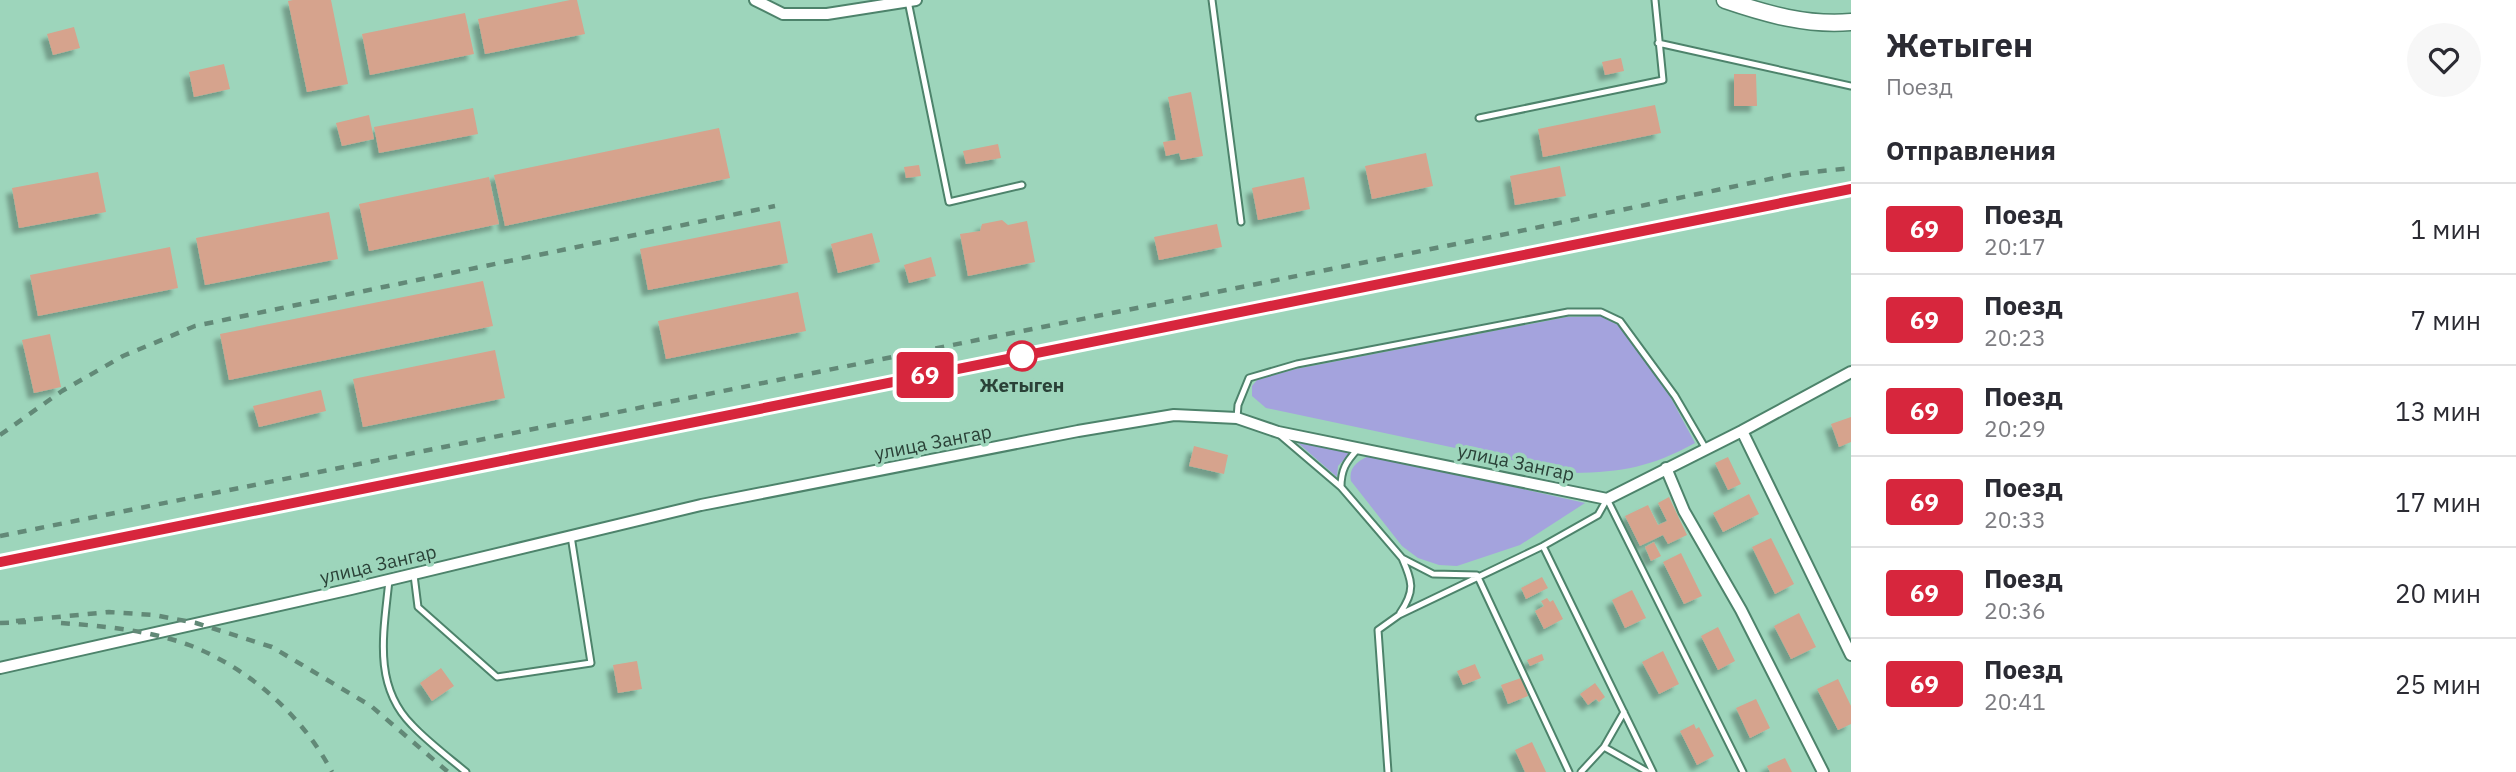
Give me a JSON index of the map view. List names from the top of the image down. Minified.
{"streets":{"street":["улица Зангар"]},"places":["Жетыген"],"page":{"on_map":"69","heading":[["Жетыген","Поезд"],"Отправления"],"list":[{"mark":"69","name":"Поезд","note":"20:17","value":"1 мин"},{"mark":"69","name":"Поезд","note":"20:23","value":"7 мин"},{"mark":"69","name":"Поезд","note":"20:29","value":"13 мин"},{"mark":"69","name":"Поезд","note":"20:33","value":"17 мин"},{"mark":"69","name":"Поезд","note":"20:36","value":"20 мин"},{"mark":"69","name":"Поезд","note":"20:41","value":"25 мин"}]}}
